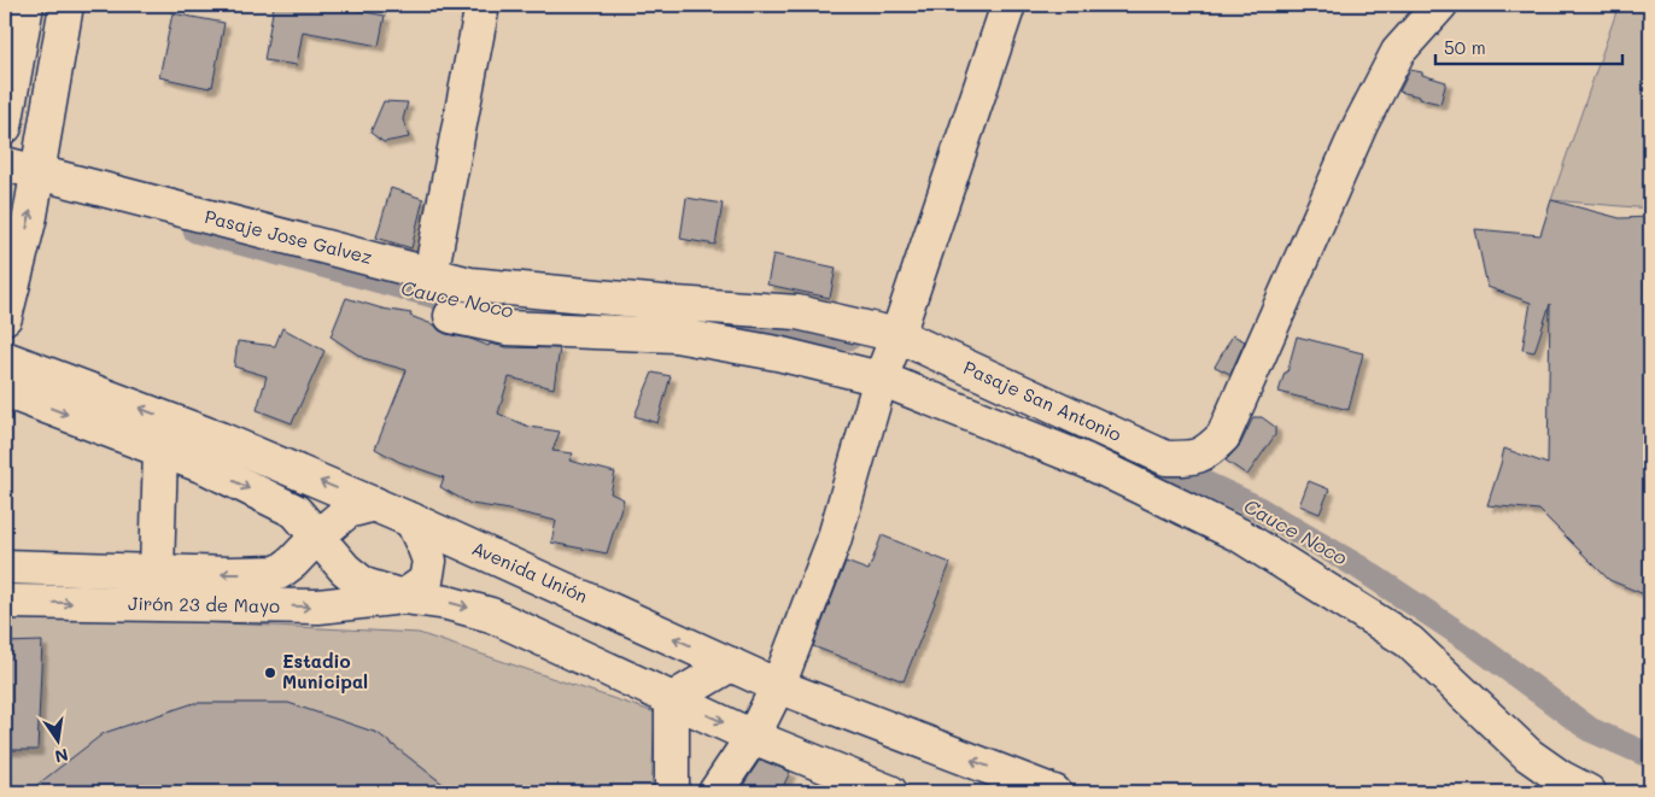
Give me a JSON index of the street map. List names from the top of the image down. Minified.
{"streets":{"street":["Pasaje Jose Galvez","Pasaje San Antonio","Avenida Unión","Jirón 23 de Mayo"]},"crossings":[["Pasaje Jose Galvez","Pasaje San Antonio"],["Avenida Unión","Jirón 23 de Mayo"]],"water":["Cauce Noco"],"places":["Estadio Municipal"],"scale_bar":"50 m","north":"bottom"}
